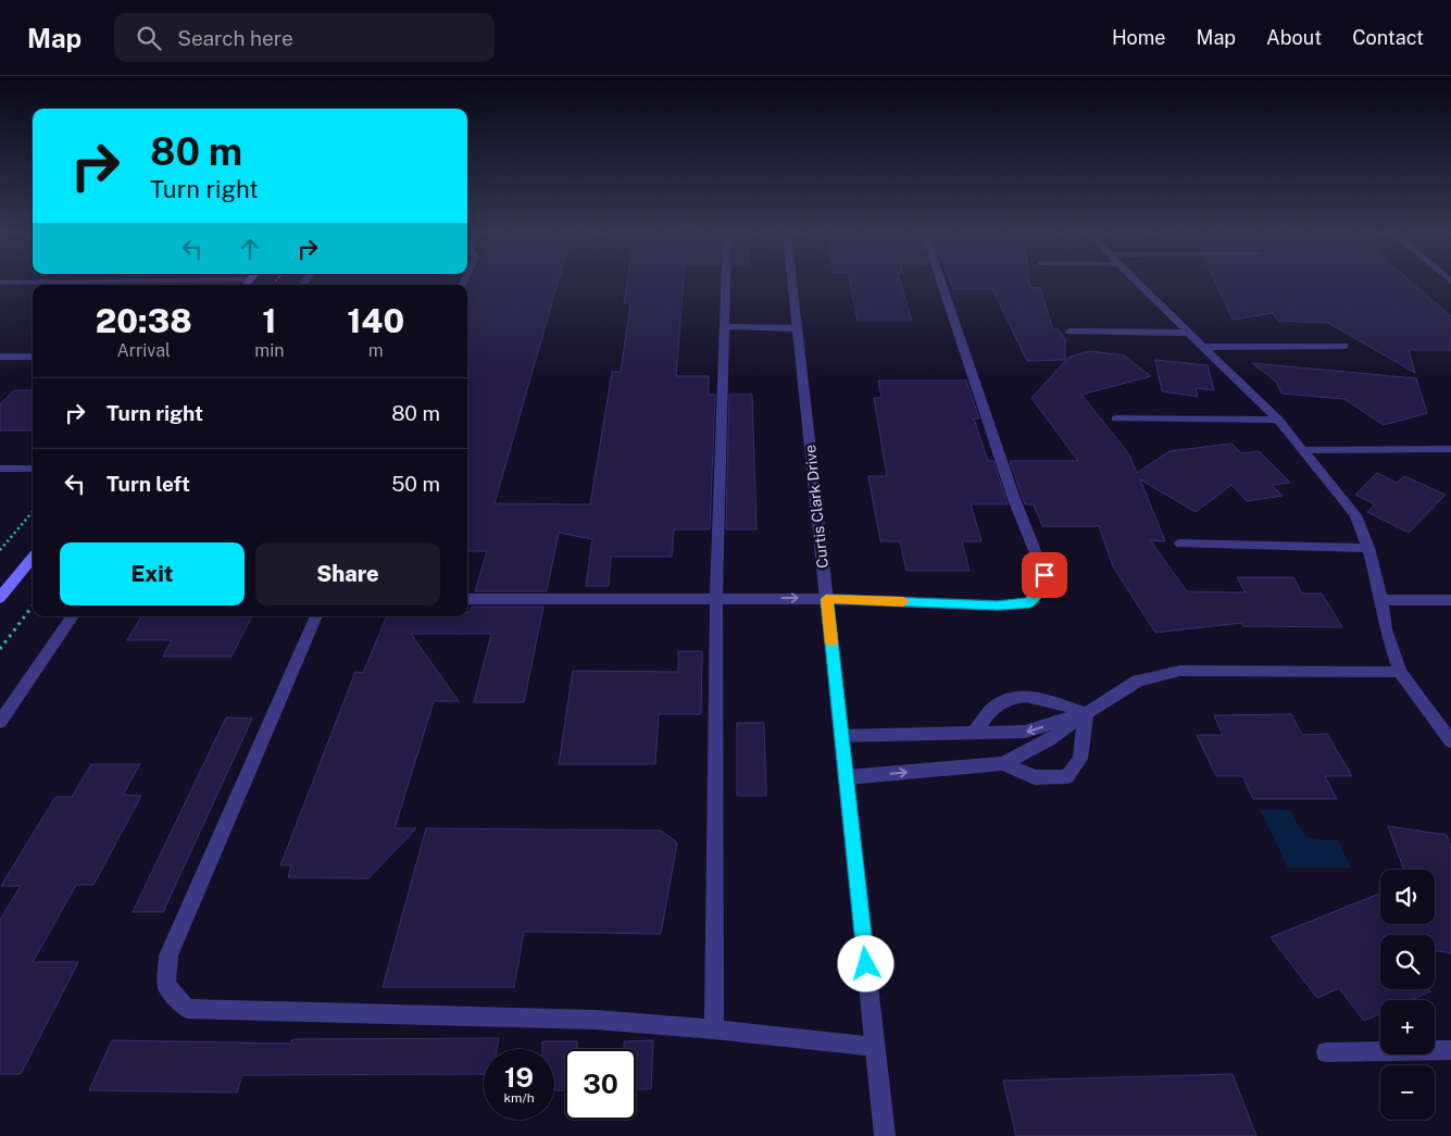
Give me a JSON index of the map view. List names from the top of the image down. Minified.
{"streets":{"street":["Curtis Clark Drive"]},"page":{"header":"Map","search":"Search here","nav":["Home","Map","About","Contact"],"turn":["80 m","Turn right"],"eta":["20:38","Arrival","1","min","140","m"],"list":[{"name":"Turn right","value":"80 m"},{"name":"Turn left","value":"50 m"}],"buttons":["Exit","Share"],"map_buttons":["+","−"],"speed":"19 km/h","limit":"30"}}
